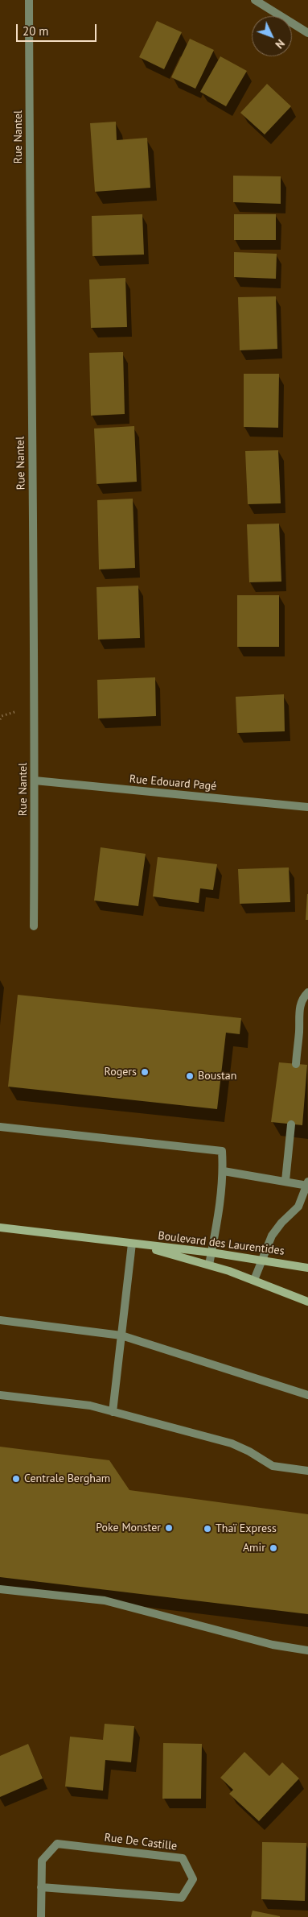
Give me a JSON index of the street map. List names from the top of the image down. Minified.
{"streets":{"main road":["Boulevard des Laurentides"],"street":["Rue Nantel","Rue Edouard Pagé","Rue De Castille"]},"crossings":[["Rue Nantel","Rue Edouard Pagé"]],"places":["Rogers","Boustan","Centrale Bergham","Poke Monster","Thaï Express","Amir"],"scale_bar":"20 m","north":"bottom right"}
